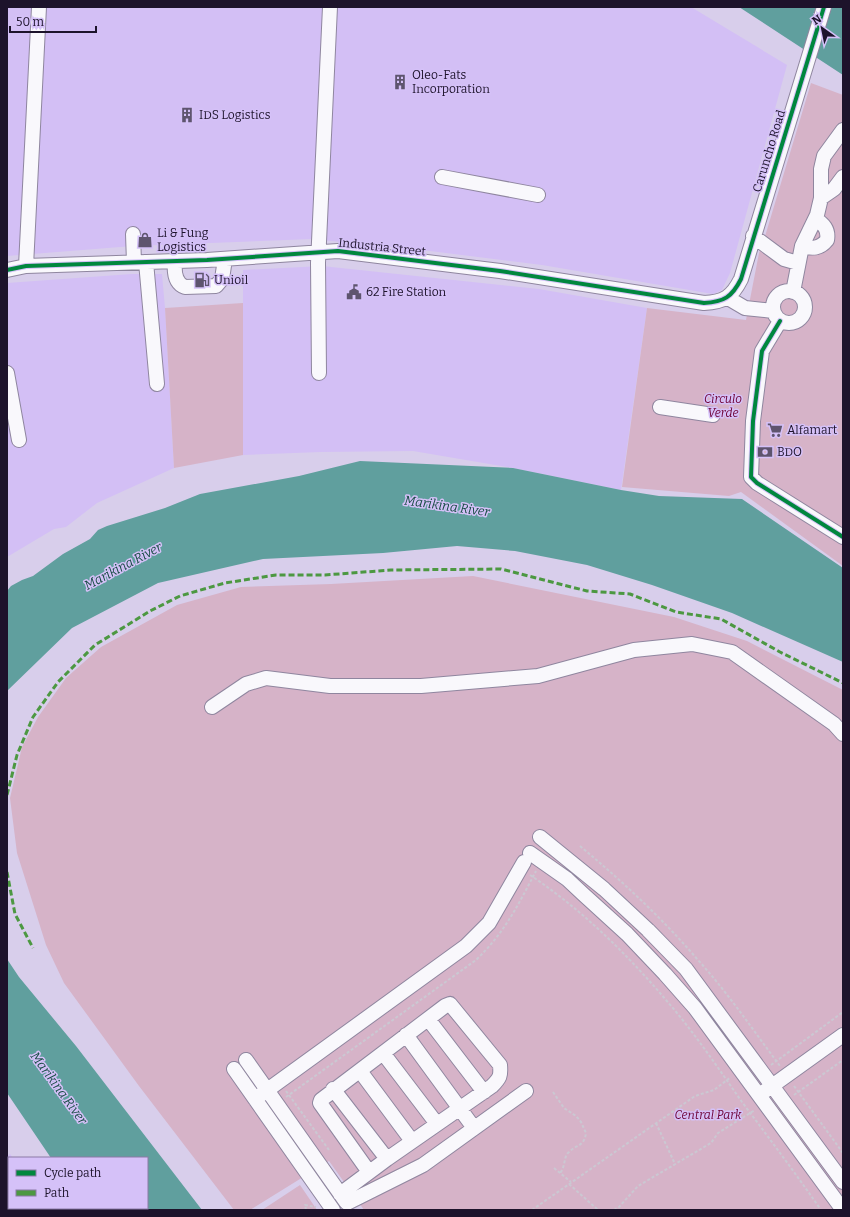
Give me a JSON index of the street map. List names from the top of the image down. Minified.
{"streets":{"street":["Caruncho Road","Industria Street"]},"crossings":[["Caruncho Road","Industria Street"]],"water":["Marikina River"],"parks":["Circulo Verde","Central Park"],"places":{"building":["Oleo-Fats Incorporation","IDS Logistics"],"shop":["Li & Fung Logistics"],"fuel station":["Unioil"],"public building":["62 Fire Station"],"supermarket":["Alfamart"],"bank":["BDO"]},"legend":["Cycle path","Path"],"scale_bar":"50 m","north":"top left"}
